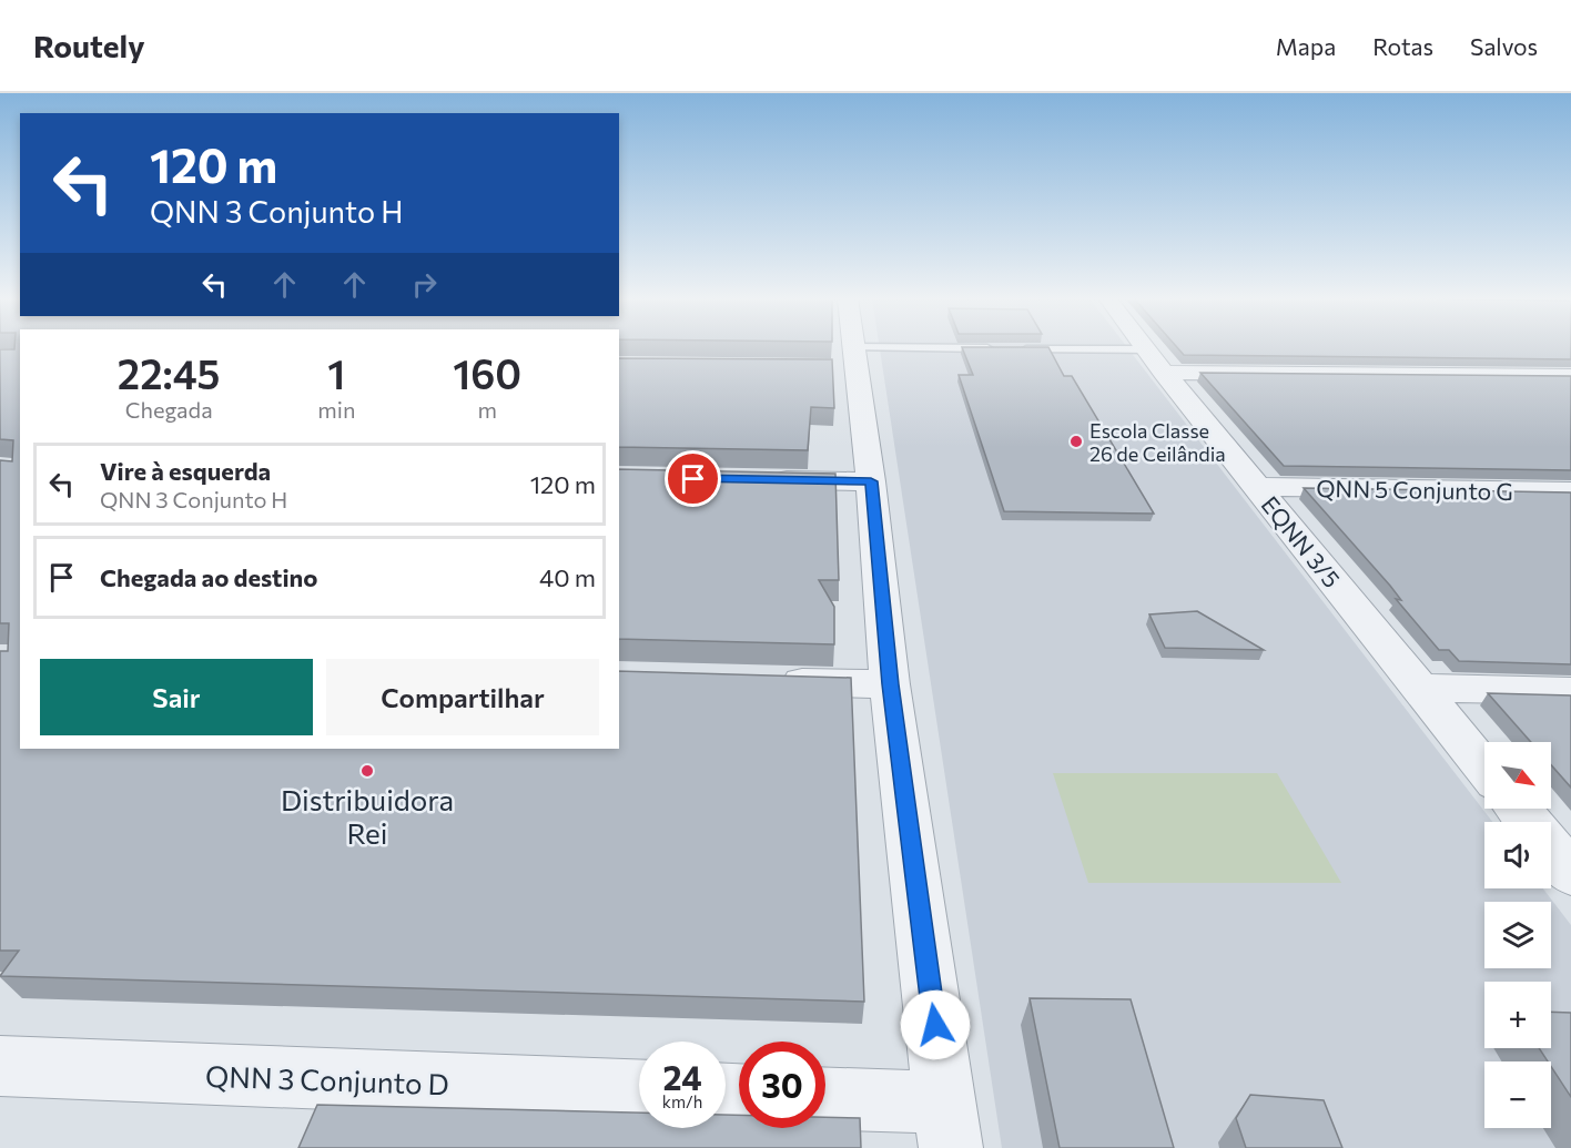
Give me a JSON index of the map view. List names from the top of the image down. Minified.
{"streets":{"street":["QNN 5 Conjunto G","EQNN 3/5","QNN 3 Conjunto D"]},"crossings":[["QNN 5 Conjunto G","EQNN 3/5"]],"places":["Escola Classe 26 de Ceilândia","Distribuidora Rei"],"north":"bottom right","page":{"header":"Routely","nav":["Mapa","Rotas","Salvos"],"turn":["120 m","QNN 3 Conjunto H"],"eta":["22:45","Chegada","1","min","160","m"],"list":[{"name":"Vire à esquerda","note":"QNN 3 Conjunto H","value":"120 m"},{"name":"Chegada ao destino","value":"40 m"}],"buttons":["Sair","Compartilhar"],"map_buttons":["+","−"],"speed":"24 km/h","limit":"30"}}
